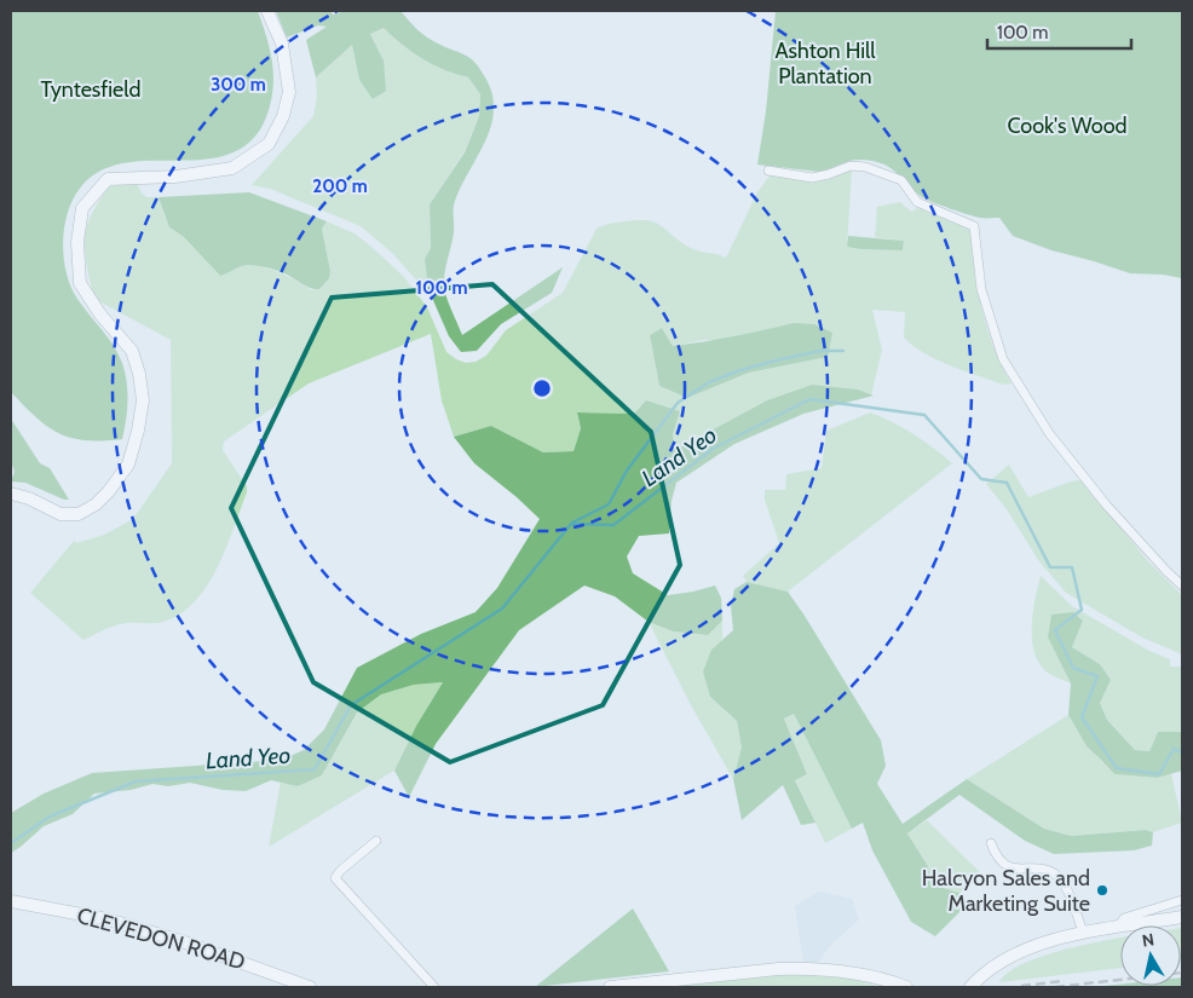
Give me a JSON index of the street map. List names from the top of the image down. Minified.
{"streets":{"main road":["CLEVEDON ROAD"]},"water":["Land Yeo"],"parks":["Ashton Hill Plantation","Tyntesfield","Cook's Wood"],"places":["Halcyon Sales and Marketing Suite"],"scale_bar":"100 m","north":"top","rings":["300 m","200 m","100 m"]}
